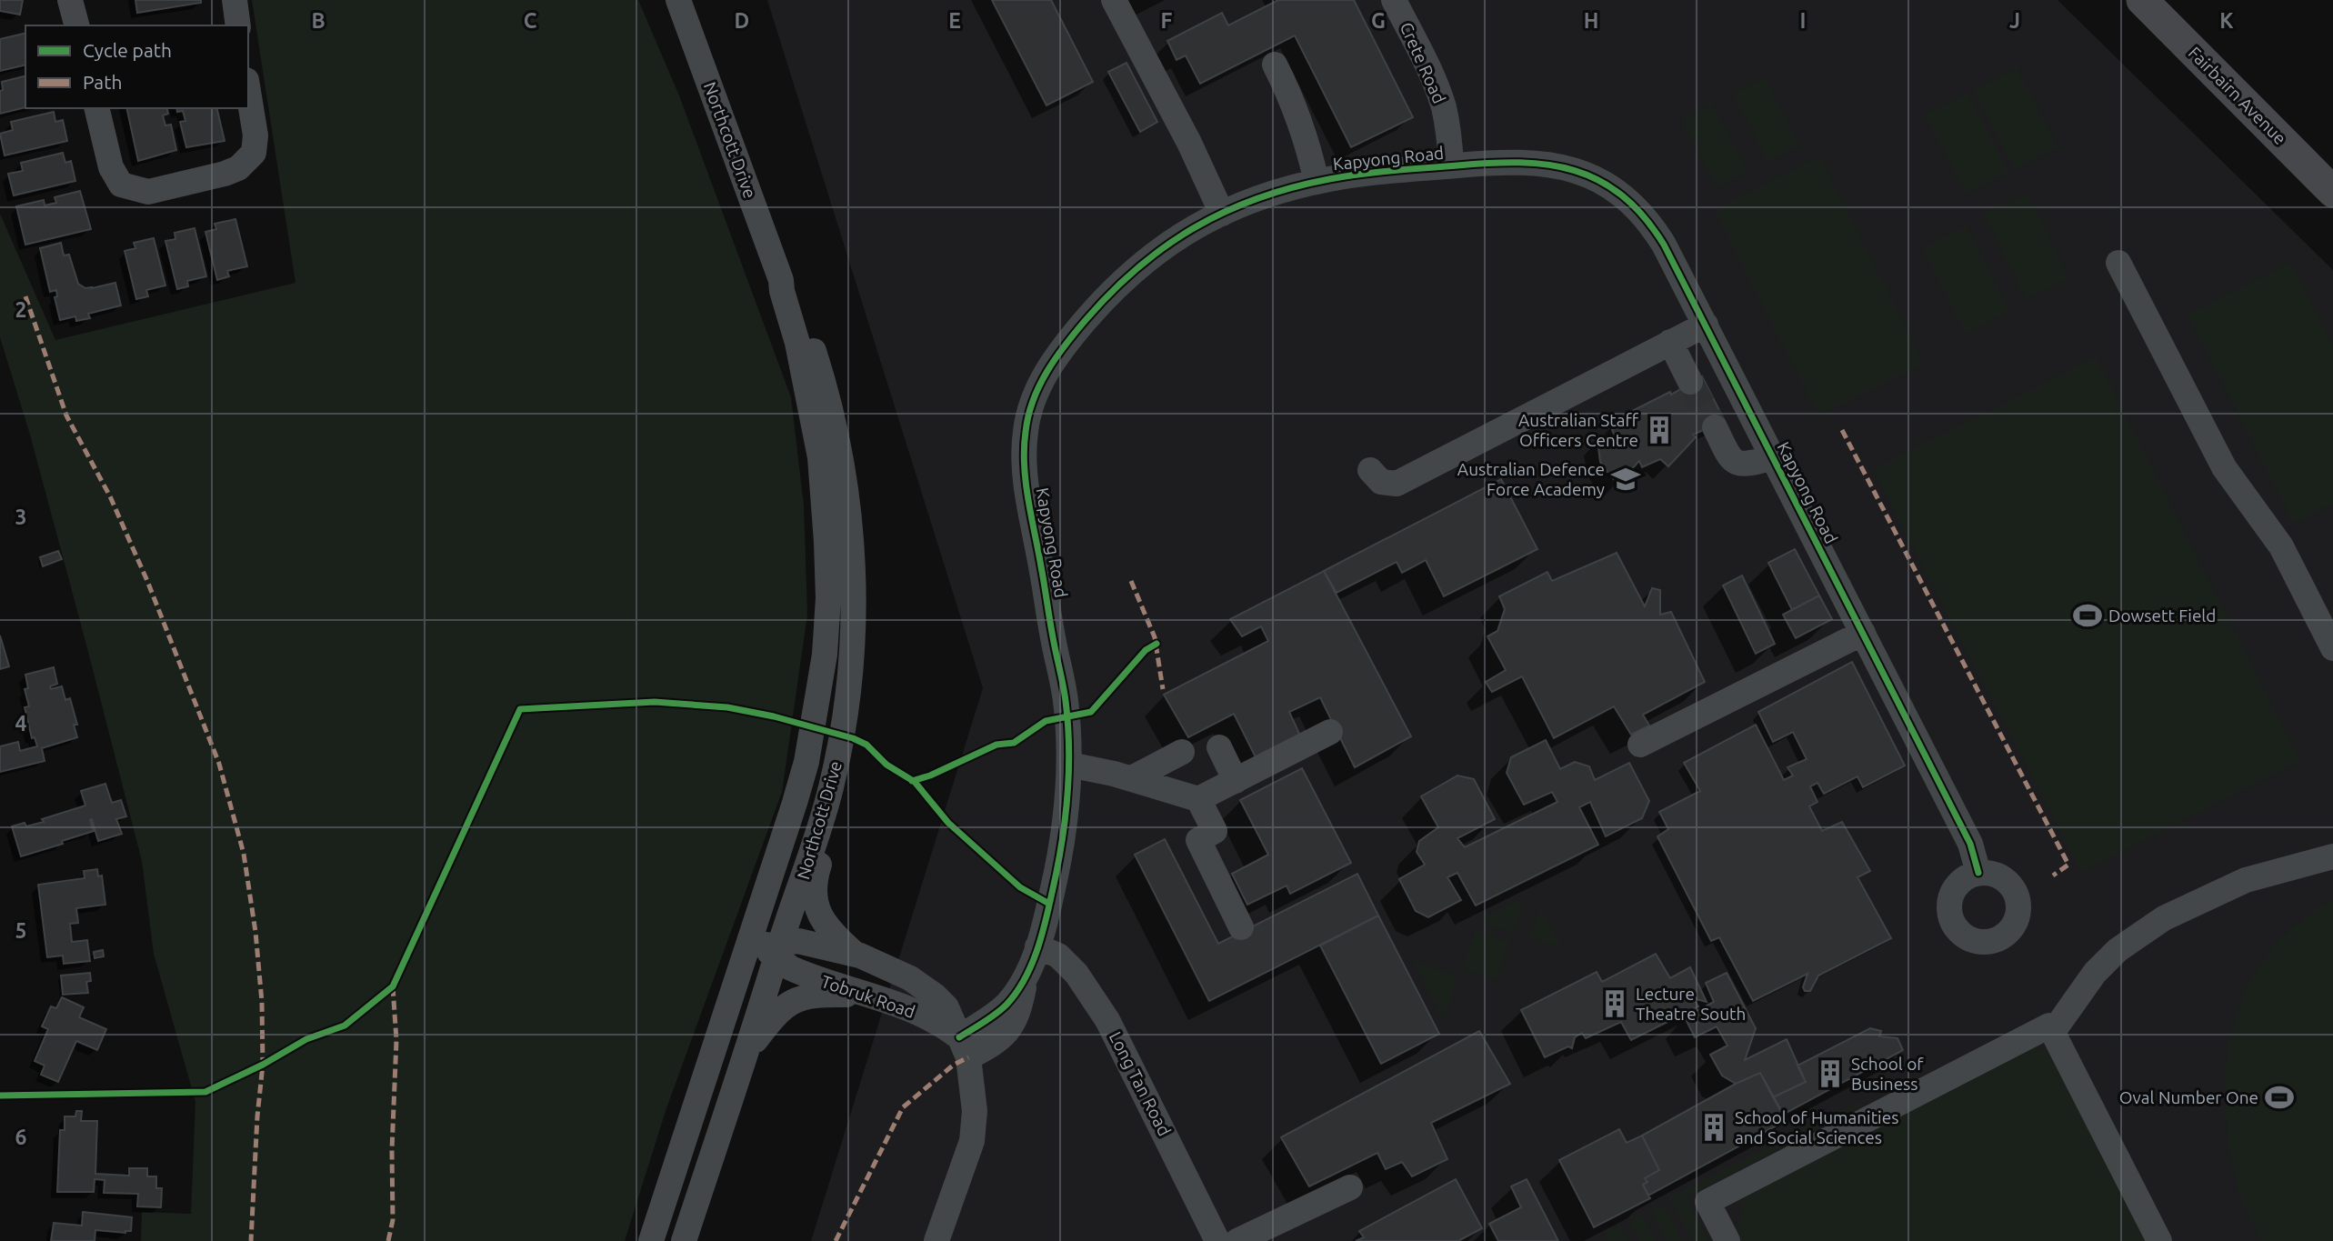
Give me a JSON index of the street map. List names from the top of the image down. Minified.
{"streets":{"main road":["Fairbairn Avenue"],"street":["Crete Road","Northcott Drive","Kapyong Road","Tobruk Road","Long Tan Road"]},"crossings":[["Crete Road","Kapyong Road"],["Northcott Drive","Tobruk Road"],["Kapyong Road","Tobruk Road"],["Kapyong Road","Long Tan Road"]],"places":{"building":["Australian Staff Officers Centre","Lecture Theatre South","School of Business","School of Humanities and Social Sciences"],"school or university":["Australian Defence Force Academy"],"sports":["Dowsett Field","Oval Number One"]},"legend":["Cycle path","Path"],"grid":{"columns":["B","C","D","E","F","G","H","I","J","K"],"rows":["2","3","4","5","6"]}}
